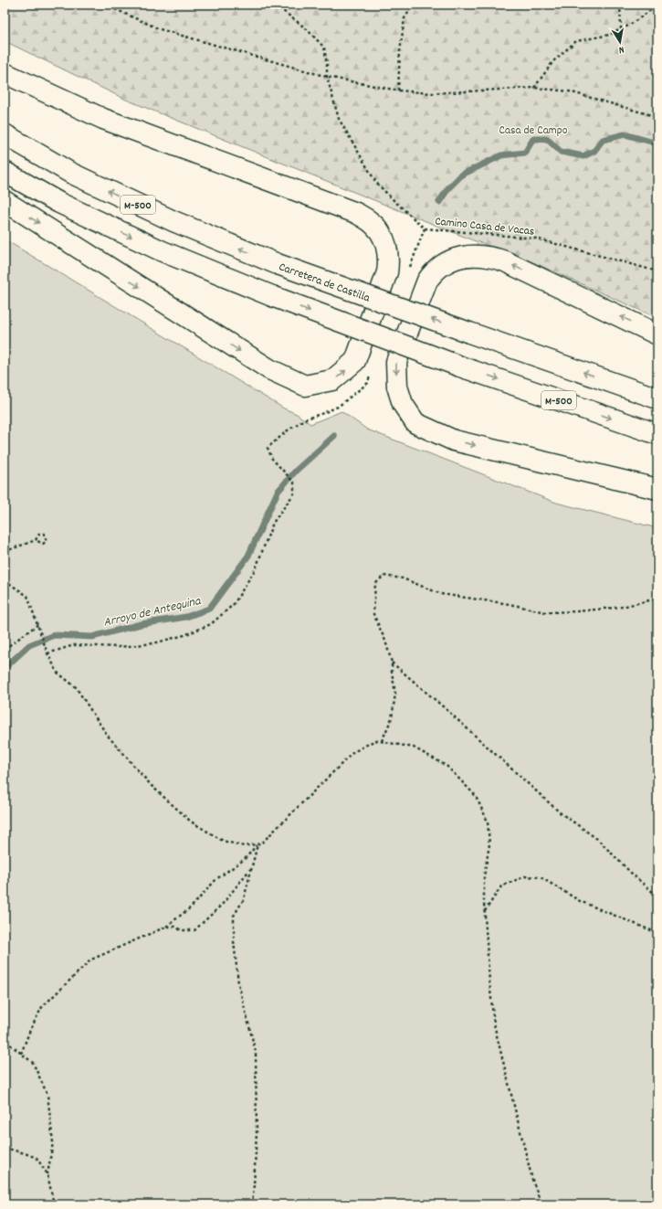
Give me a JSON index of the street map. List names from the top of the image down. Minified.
{"streets":{"main road":["M-500","Carretera de Castilla"],"path":["Camino Casa de Vacas"]},"water":["Arroyo de Antequina"],"parks":["Casa de Campo"],"north":"bottom"}
